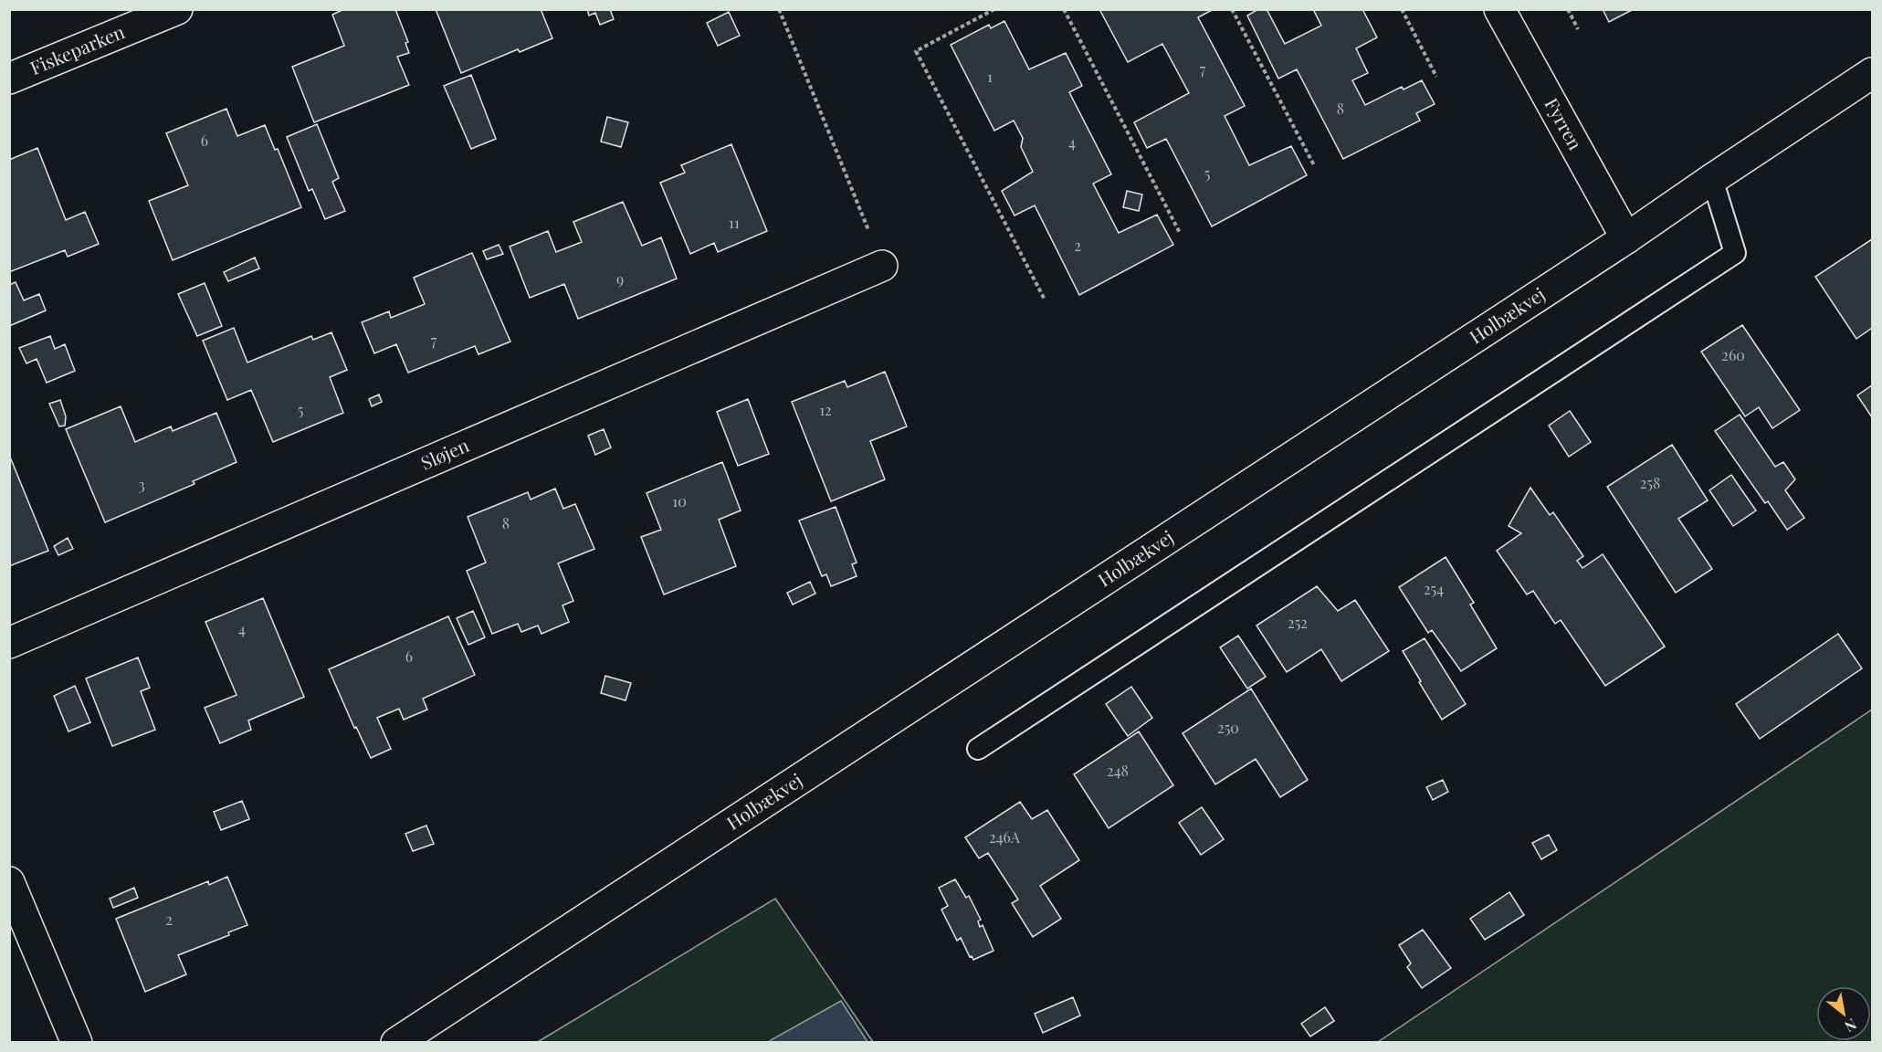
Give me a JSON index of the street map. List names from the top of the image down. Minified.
{"streets":{"street":["Fiskeparken","Fyrren","Holbækvej","Sløjen"]},"crossings":[["Fyrren","Holbækvej"]],"house_numbers":["7","1","8","6","4","5","11","2","9","7","260","5","12","258","3","10","8","254","252","4","6","250","248","246A","2"],"north":"bottom right"}
